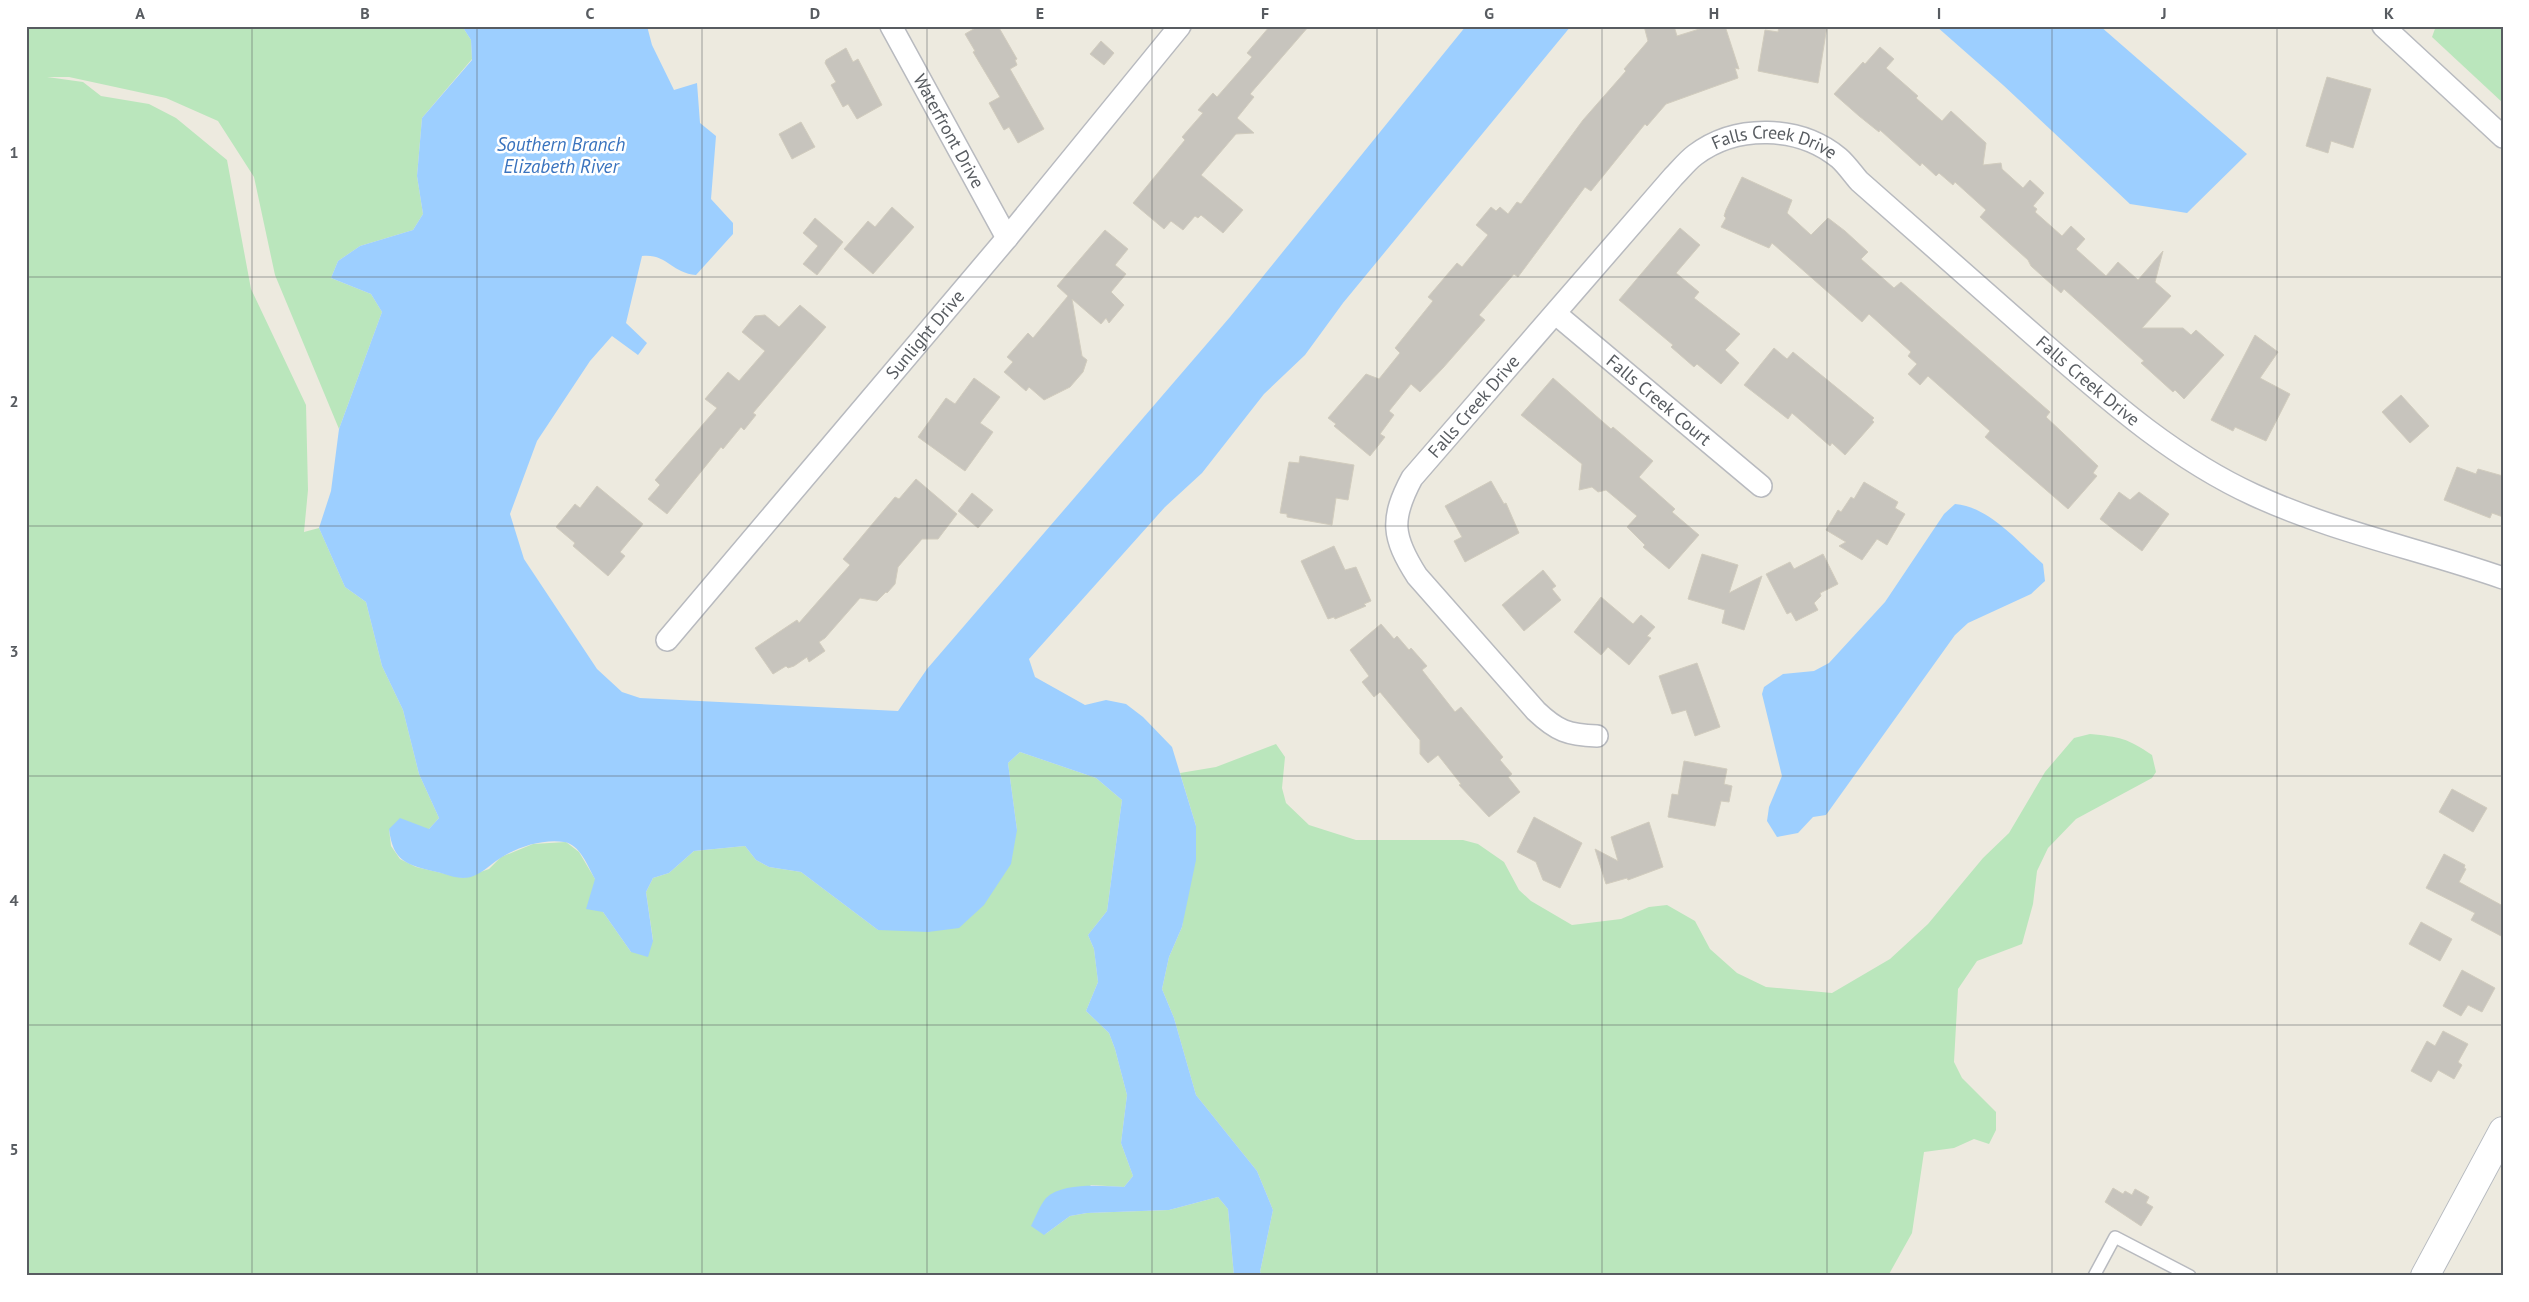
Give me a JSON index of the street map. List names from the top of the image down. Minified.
{"streets":{"street":["Waterfront Drive","Falls Creek Drive","Sunlight Drive","Falls Creek Court"]},"crossings":[["Waterfront Drive","Sunlight Drive"],["Falls Creek Drive","Falls Creek Court"]],"water":["Southern Branch Elizabeth River"],"grid":{"columns":["A","B","C","D","E","F","G","H","I","J","K"],"rows":["1","2","3","4","5"]}}
